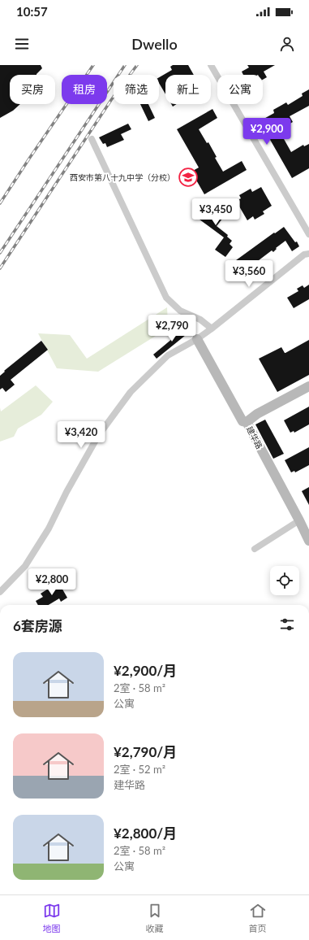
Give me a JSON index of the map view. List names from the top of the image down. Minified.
{"streets":{"street":["建华路"]},"places":{"school or university":["西安市第八十九中学（分校）"]},"page":{"status":"10:57","header":"Dwello","chip":["买房","租房","筛选","新上","公寓"],"price":["¥2,900","¥3,450","¥3,560","¥2,790","¥3,420","¥2,800"],"heading":"6套房源","list":[{"name":"¥2,900/月","note":"2室 · 58 m² · 公寓"},{"name":"¥2,790/月","note":"2室 · 52 m² · 建华路"},{"name":"¥2,800/月","note":"2室 · 58 m² · 公寓"}],"tabs":["地图","收藏","首页"]}}
